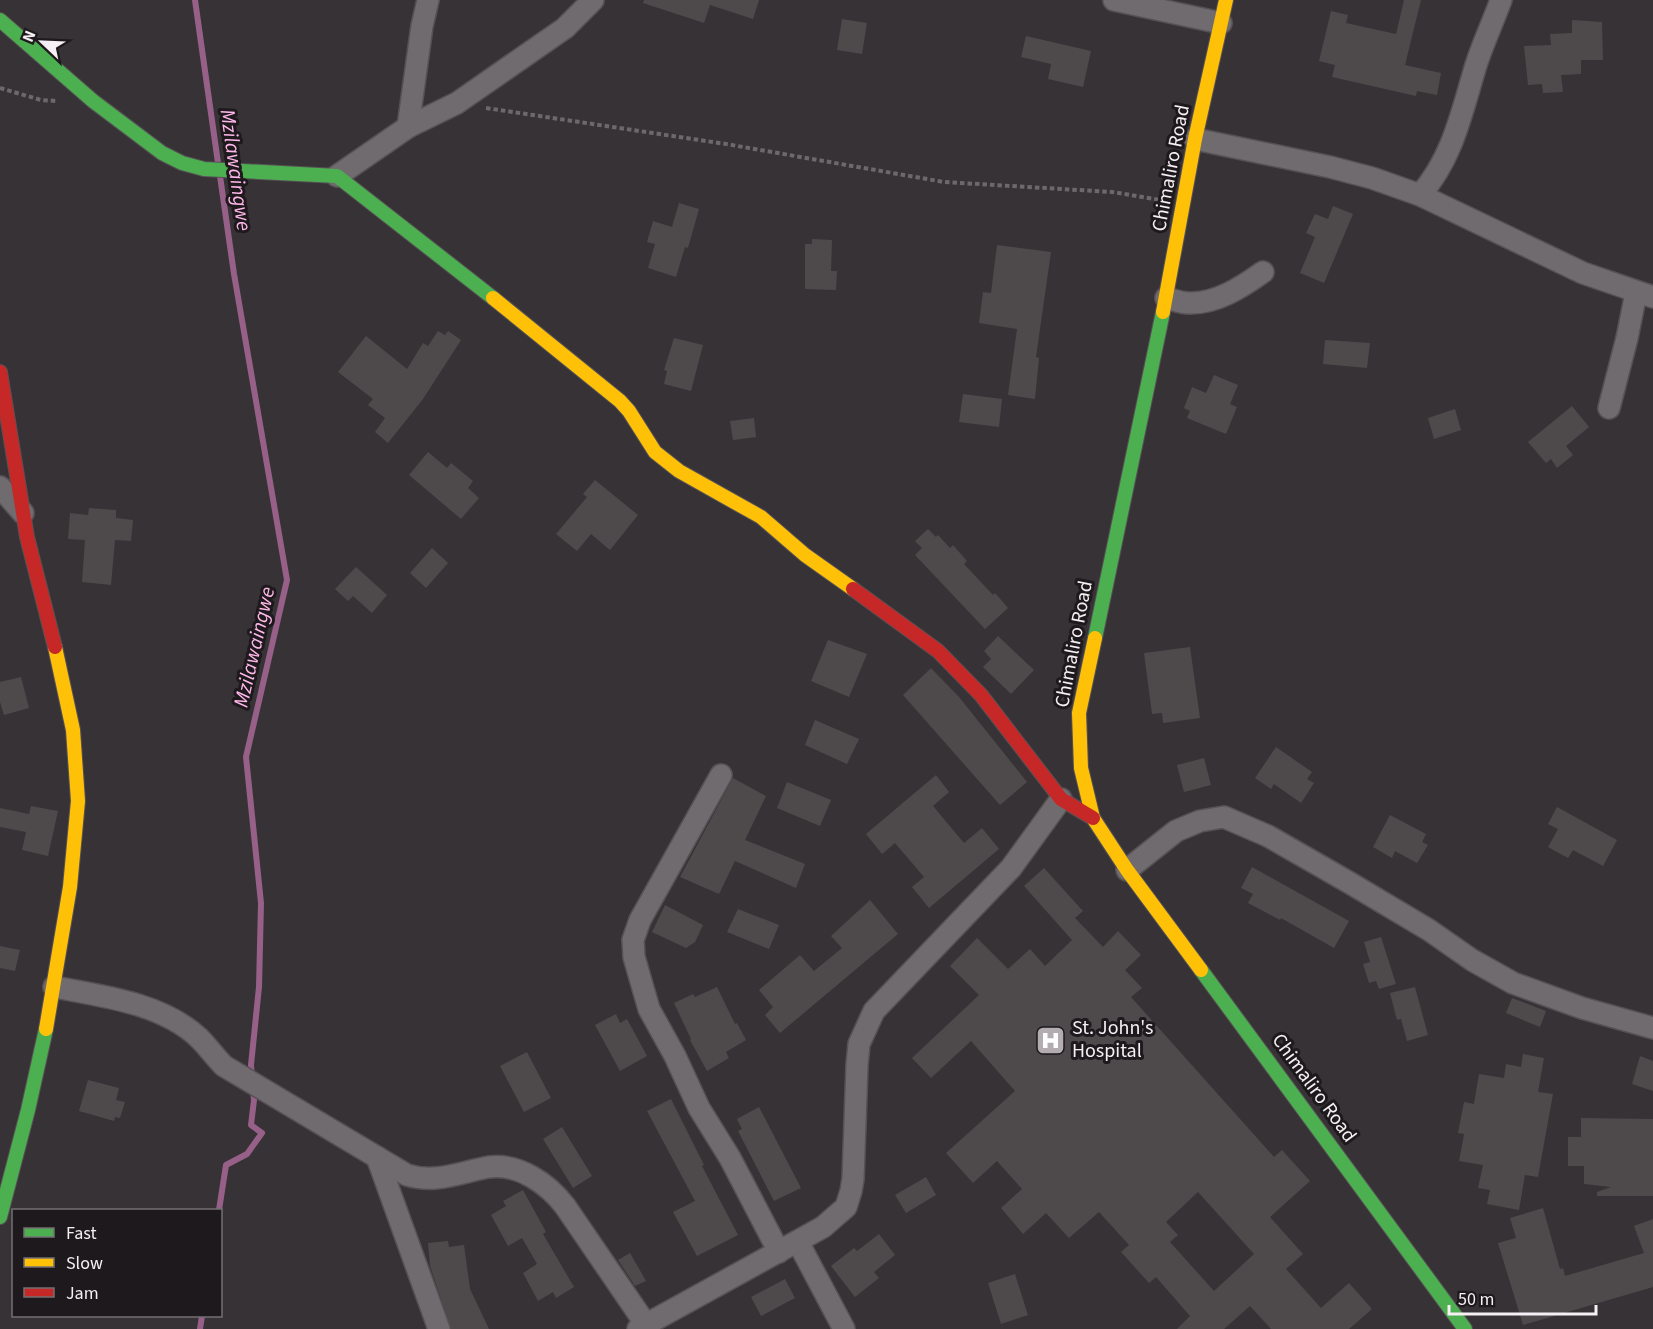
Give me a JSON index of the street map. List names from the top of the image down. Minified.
{"streets":{"street":["Chimaliro Road"]},"water":["Mzilawaingwe"],"places":{"hospital":["St. John's Hospital"]},"legend":["Fast","Slow","Jam"],"scale_bar":"50 m","north":"top left"}
